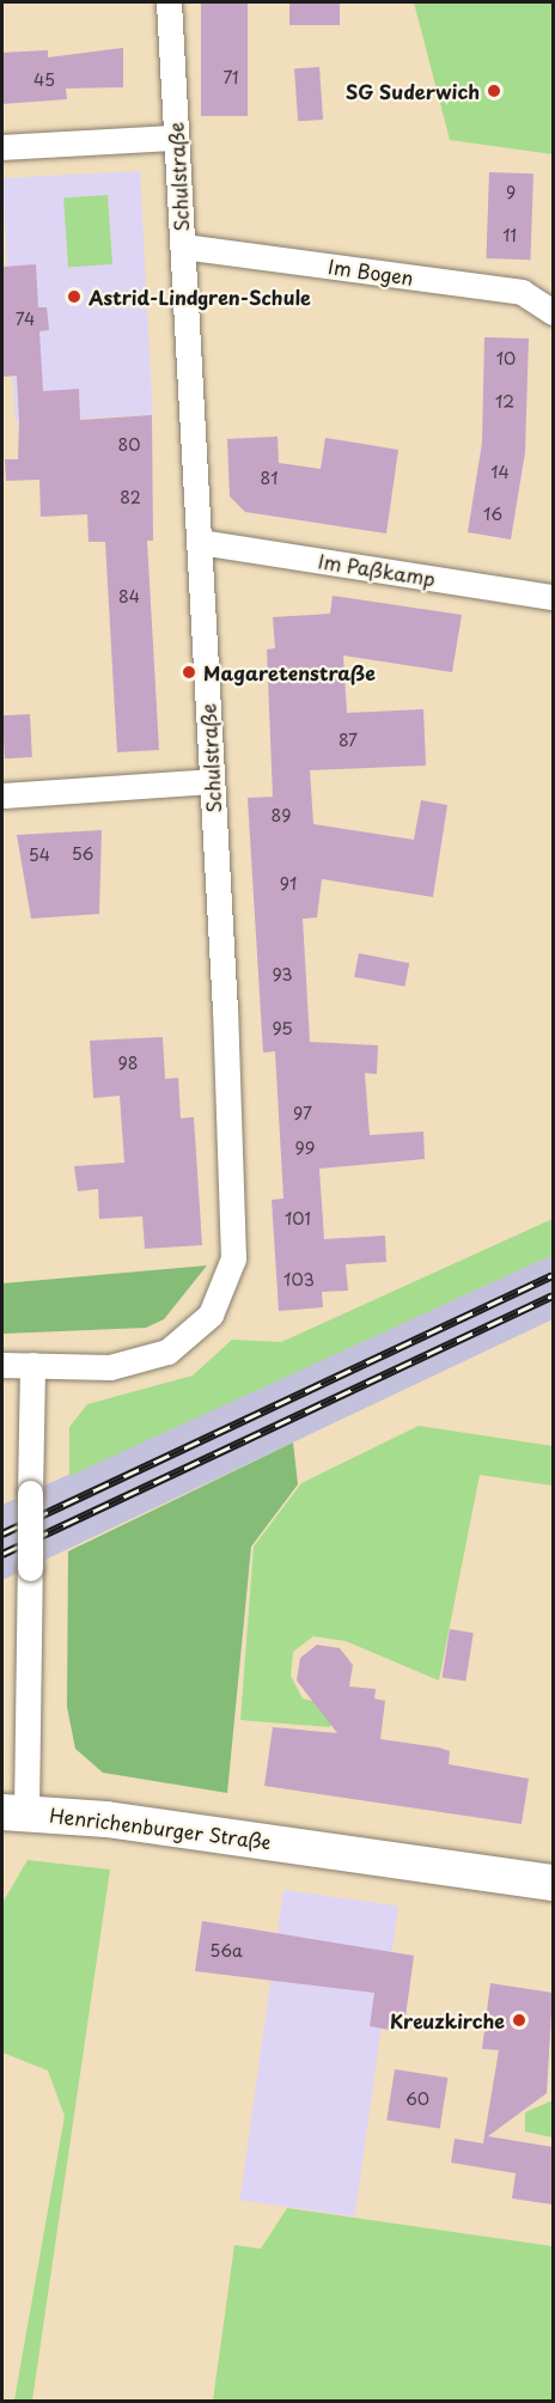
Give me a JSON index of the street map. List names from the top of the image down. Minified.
{"streets":{"main road":["Henrichenburger Straße"],"street":["Schulstraße","Im Bogen","Im Paßkamp"]},"crossings":[["Schulstraße","Im Bogen"],["Schulstraße","Im Paßkamp"],["Schulstraße","Henrichenburger Straße"]],"places":["SG Suderwich","Astrid-Lindgren-Schule","Magaretenstraße","Kreuzkirche"],"house_numbers":["71","45","9","11","74","10","12","80","14","81","82","16","84","87","89","56","54","91","93","95","98","97","99","101","103","56a","60"]}
